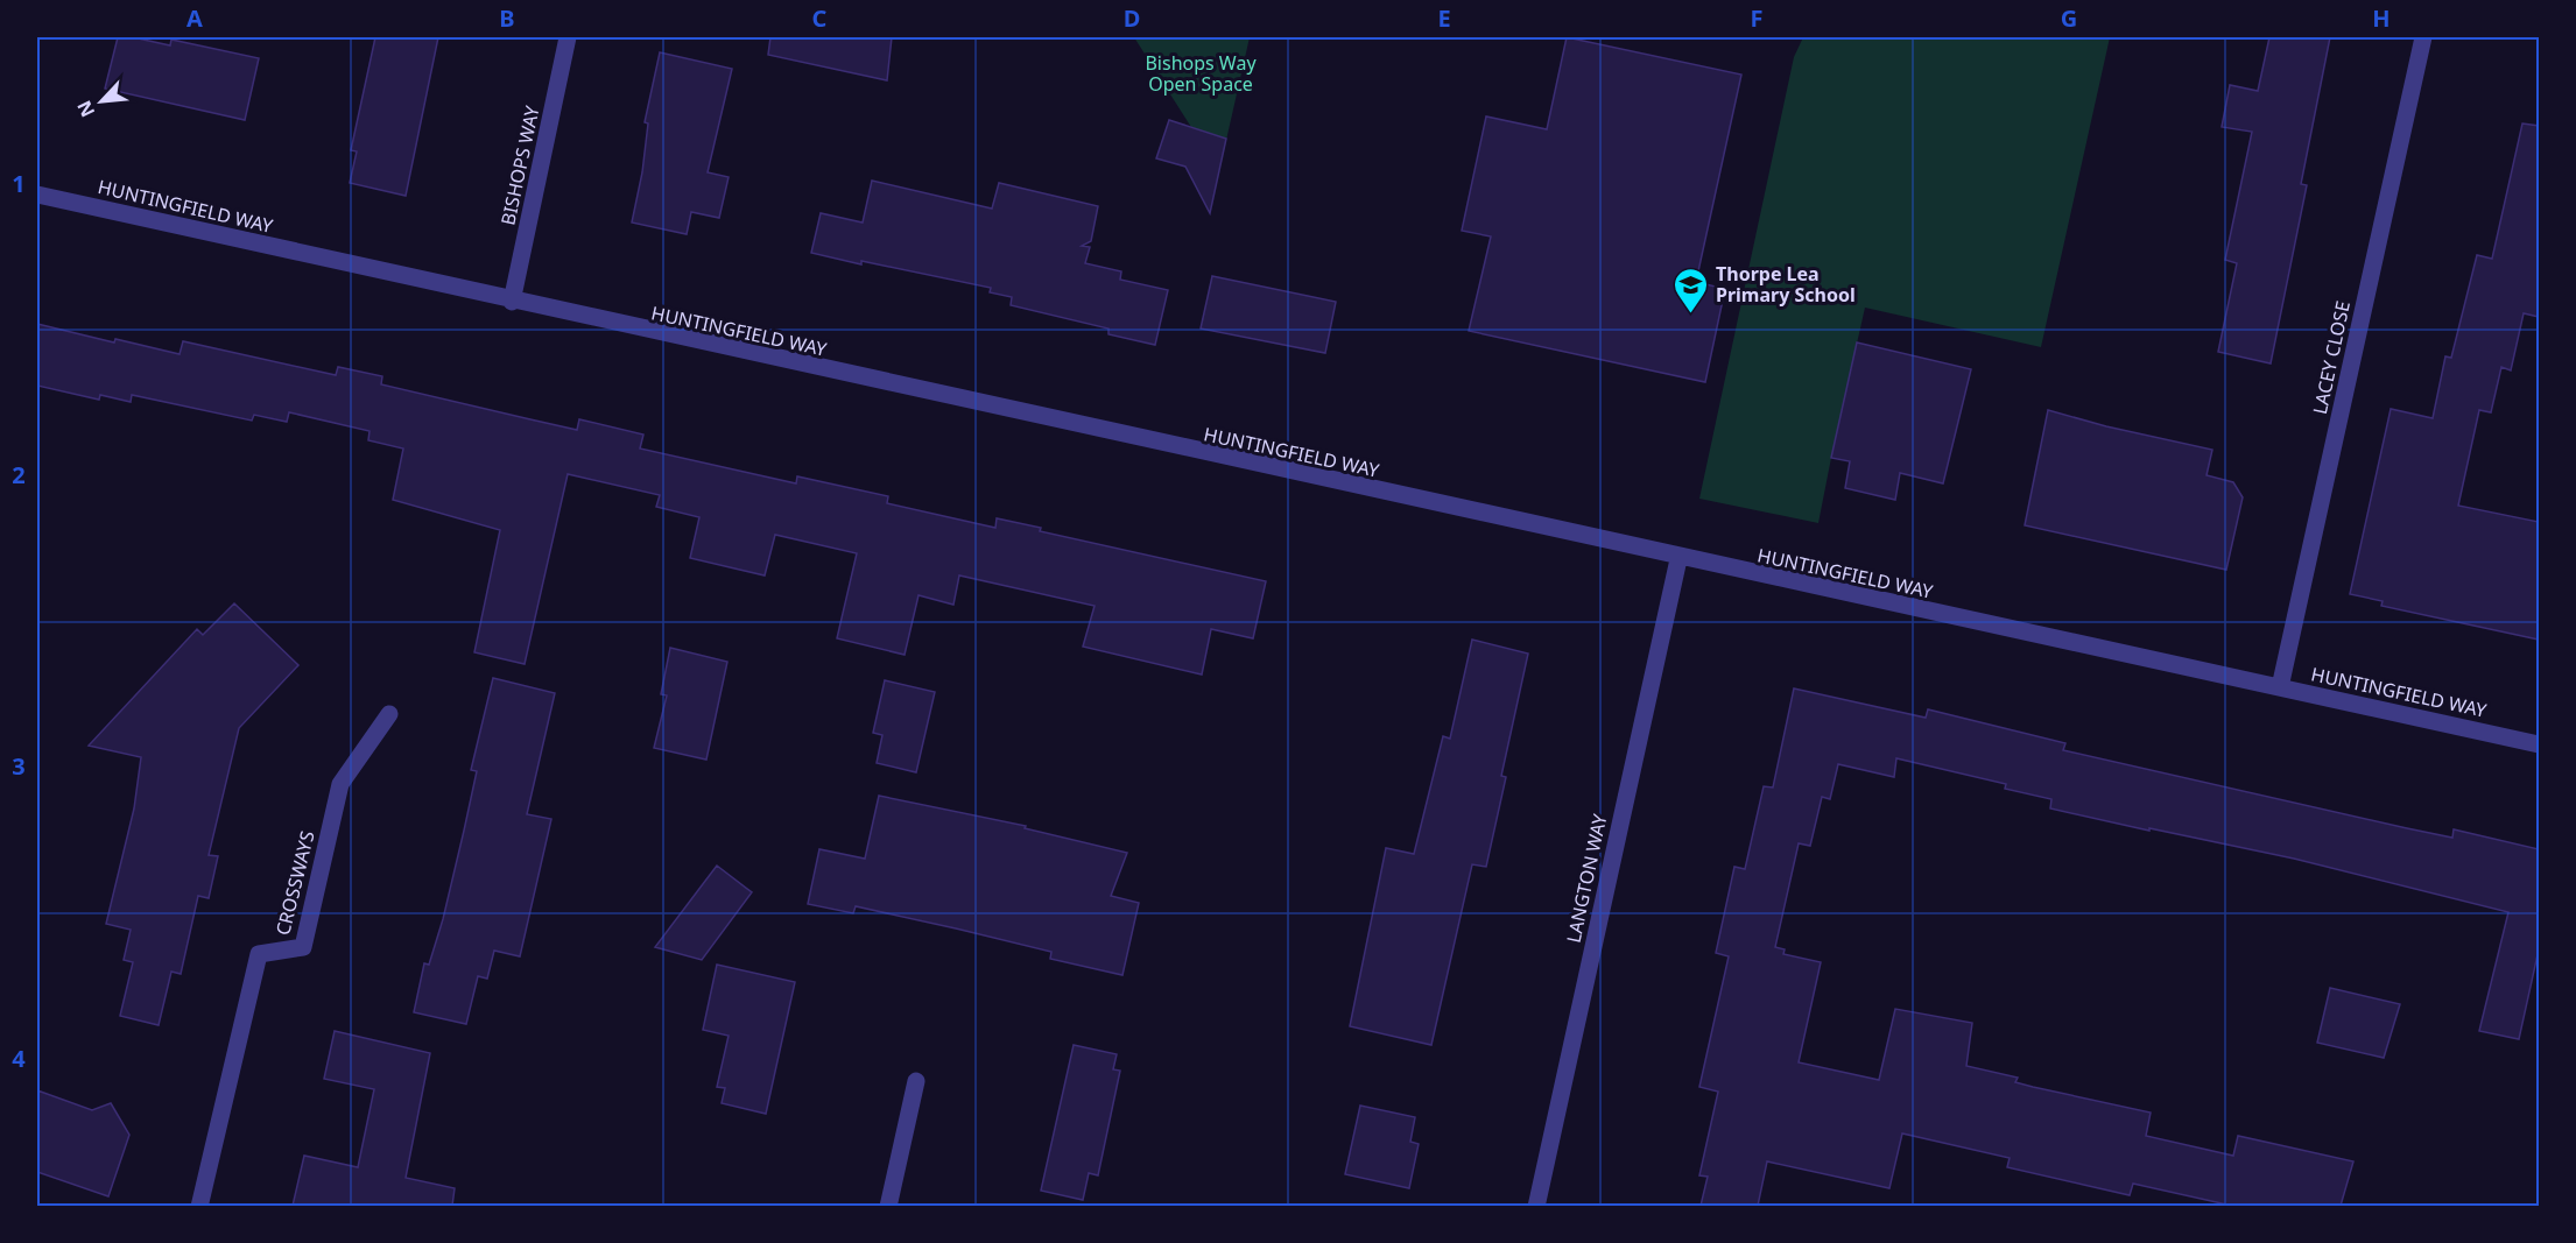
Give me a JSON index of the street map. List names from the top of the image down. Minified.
{"streets":{"street":["BISHOPS WAY","HUNTINGFIELD WAY","LACEY CLOSE","LANGTON WAY","CROSSWAYS"]},"crossings":[["BISHOPS WAY","HUNTINGFIELD WAY"],["HUNTINGFIELD WAY","LACEY CLOSE"],["HUNTINGFIELD WAY","LANGTON WAY"]],"parks":["Bishops Way Open Space"],"places":{"school or university":["Thorpe Lea Primary School"]},"north":"bottom left","grid":{"columns":["A","B","C","D","E","F","G","H"],"rows":["1","2","3","4"]}}
